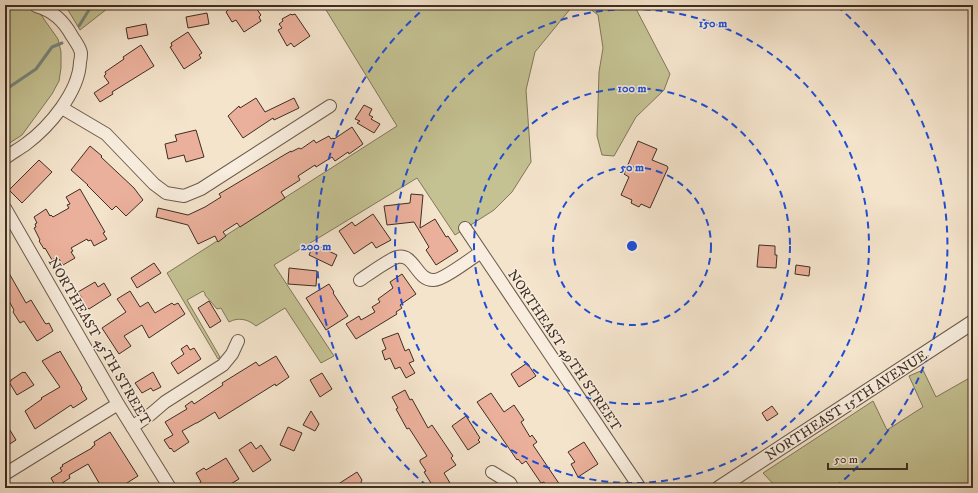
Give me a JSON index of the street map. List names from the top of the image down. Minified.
{"streets":{"street":["NORTHEAST 45TH STREET","NORTHEAST 49TH STREET","NORTHEAST 15TH AVENUE"]},"scale_bar":"50 m","rings":["150 m","100 m","50 m","200 m"]}
